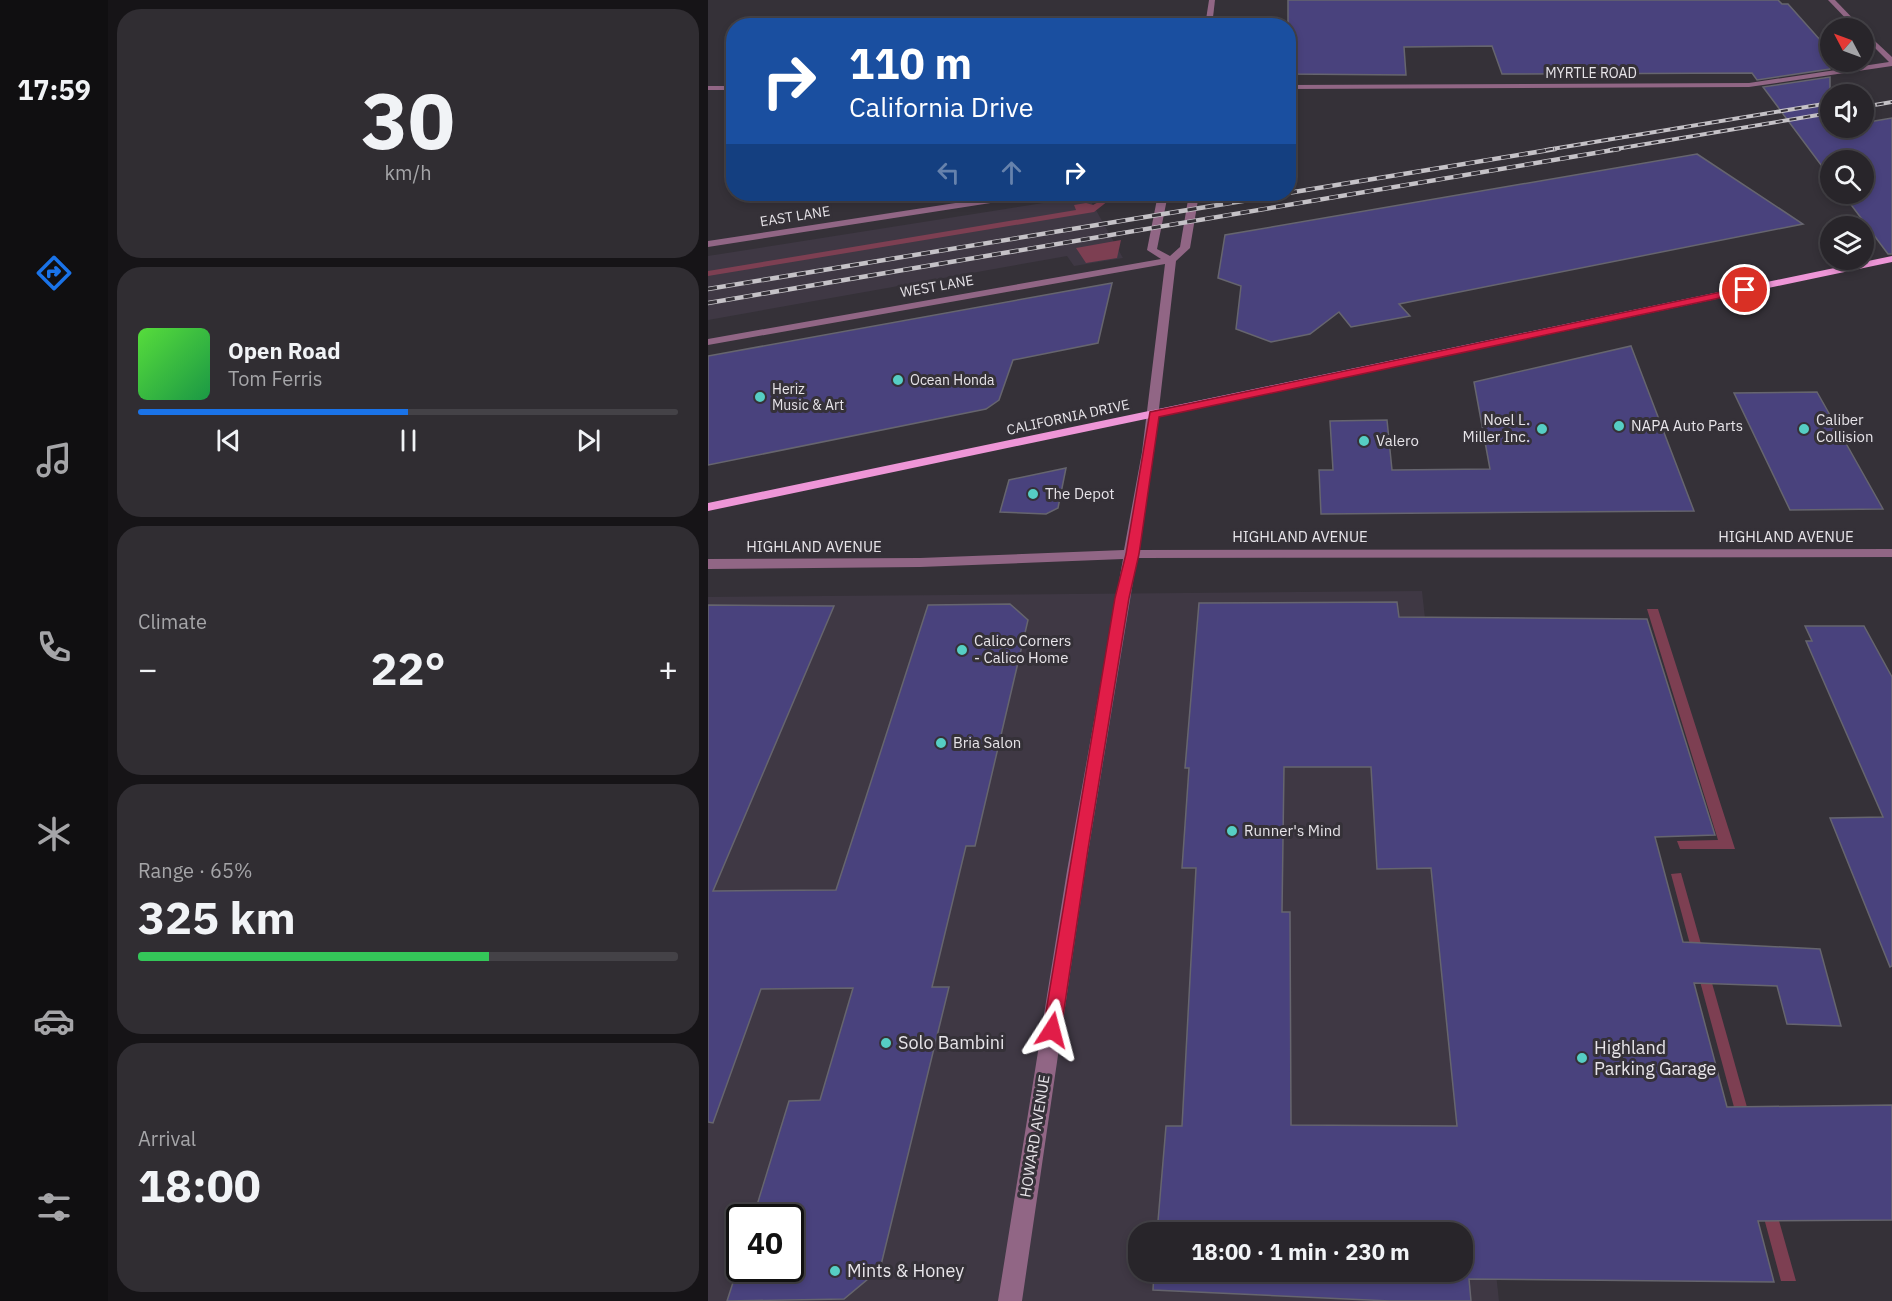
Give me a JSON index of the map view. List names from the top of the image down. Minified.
{"streets":{"main road":["CALIFORNIA DRIVE"],"street":["MYRTLE ROAD","EAST LANE","WEST LANE","HIGHLAND AVENUE","HOWARD AVENUE"]},"crossings":[["WEST LANE","HOWARD AVENUE"],["CALIFORNIA DRIVE","HOWARD AVENUE"],["HIGHLAND AVENUE","HOWARD AVENUE"]],"places":["Ocean Honda","Heriz Music & Art","NAPA Auto Parts","Noel L. Miller Inc.","Caliber Collision","Valero","The Depot","Calico Corners - Calico Home","Bria Salon","Runner's Mind","Solo Bambini","Highland Parking Garage","Mints & Honey"],"north":"top left","page":{"tabs":"17:59","tile":[["30","km/h"],"Climate",["Range · 65%","325 km"],["Arrival","18:00"]],"turn":["110 m","California Drive"],"song":["Open Road","Tom Ferris"],"heat":["−","22°","+"],"limit":"40","trip":"18:00 · 1 min · 230 m"}}
